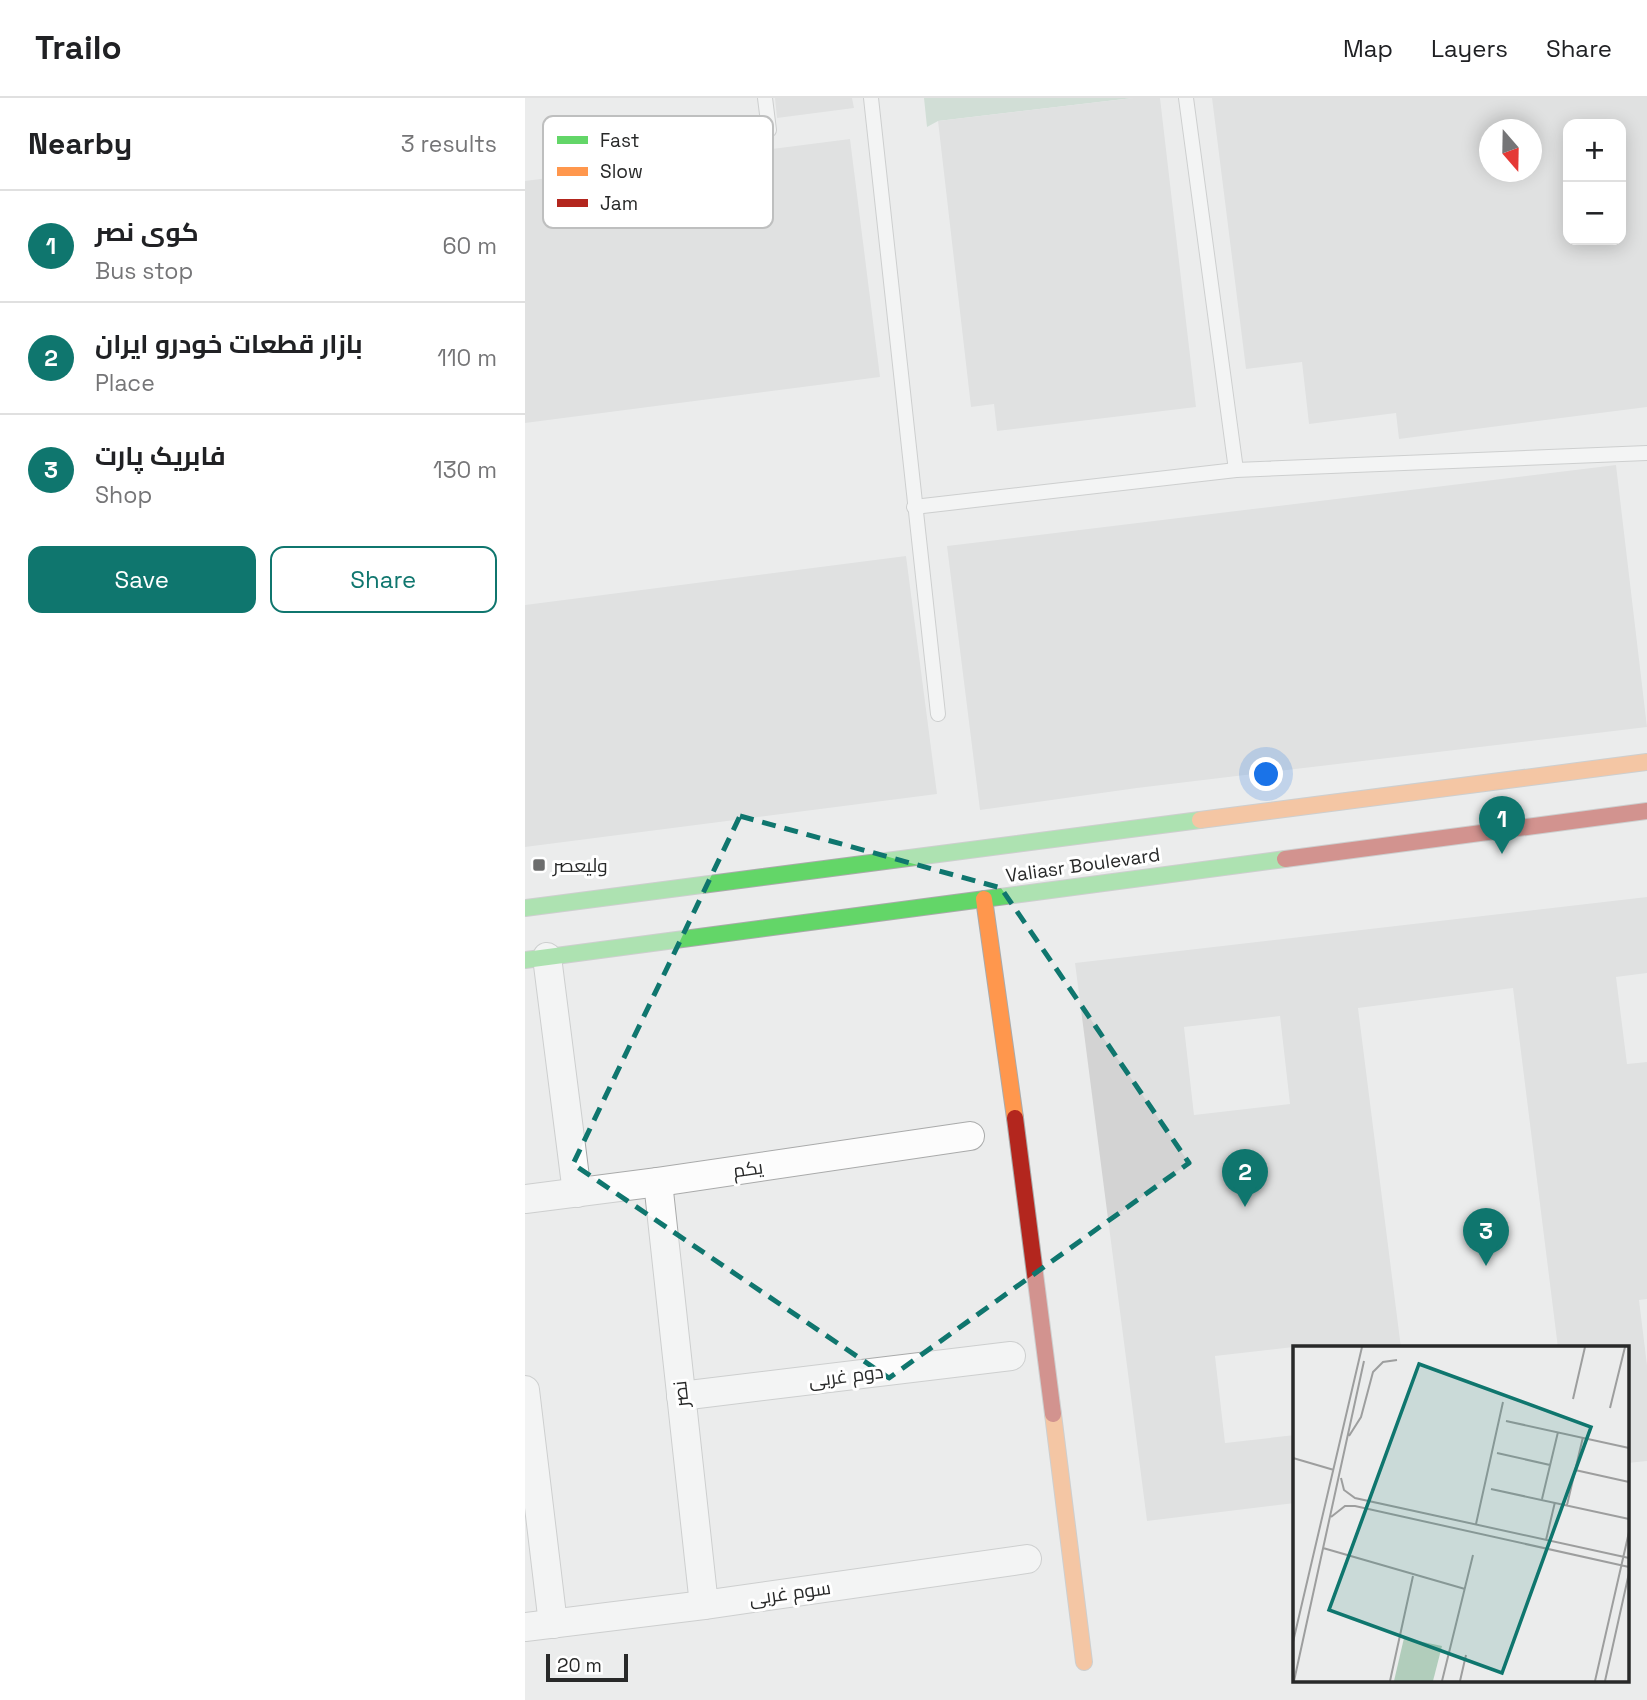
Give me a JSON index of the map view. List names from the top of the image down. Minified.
{"streets":{"main road":["Valiasr Boulevard"],"street":["یکم","دوم غربی","نصر","سوم غربی"]},"crossings":[["یکم","نصر"],["دوم غربی","نصر"],["نصر","سوم غربی"]],"places":{"transit":["ولیعصر"]},"legend":["Fast","Slow","Jam"],"scale_bar":"20 m","north":"bottom","page":{"header":"Trailo","nav":["Map","Layers","Share"],"heading":["Nearby","3 results"],"map_buttons":["+","−"],"list":[{"mark":"1","name":"کوی نصر","note":"Bus stop","value":"60 m"},{"mark":"2","name":"بازار قطعات خودرو ایران","note":"Place","value":"110 m"},{"mark":"3","name":"فابریک پارت","note":"Shop","value":"130 m"}],"buttons":["Save","Share"],"pins":["1","2","3"],"scale":"20 m"}}
